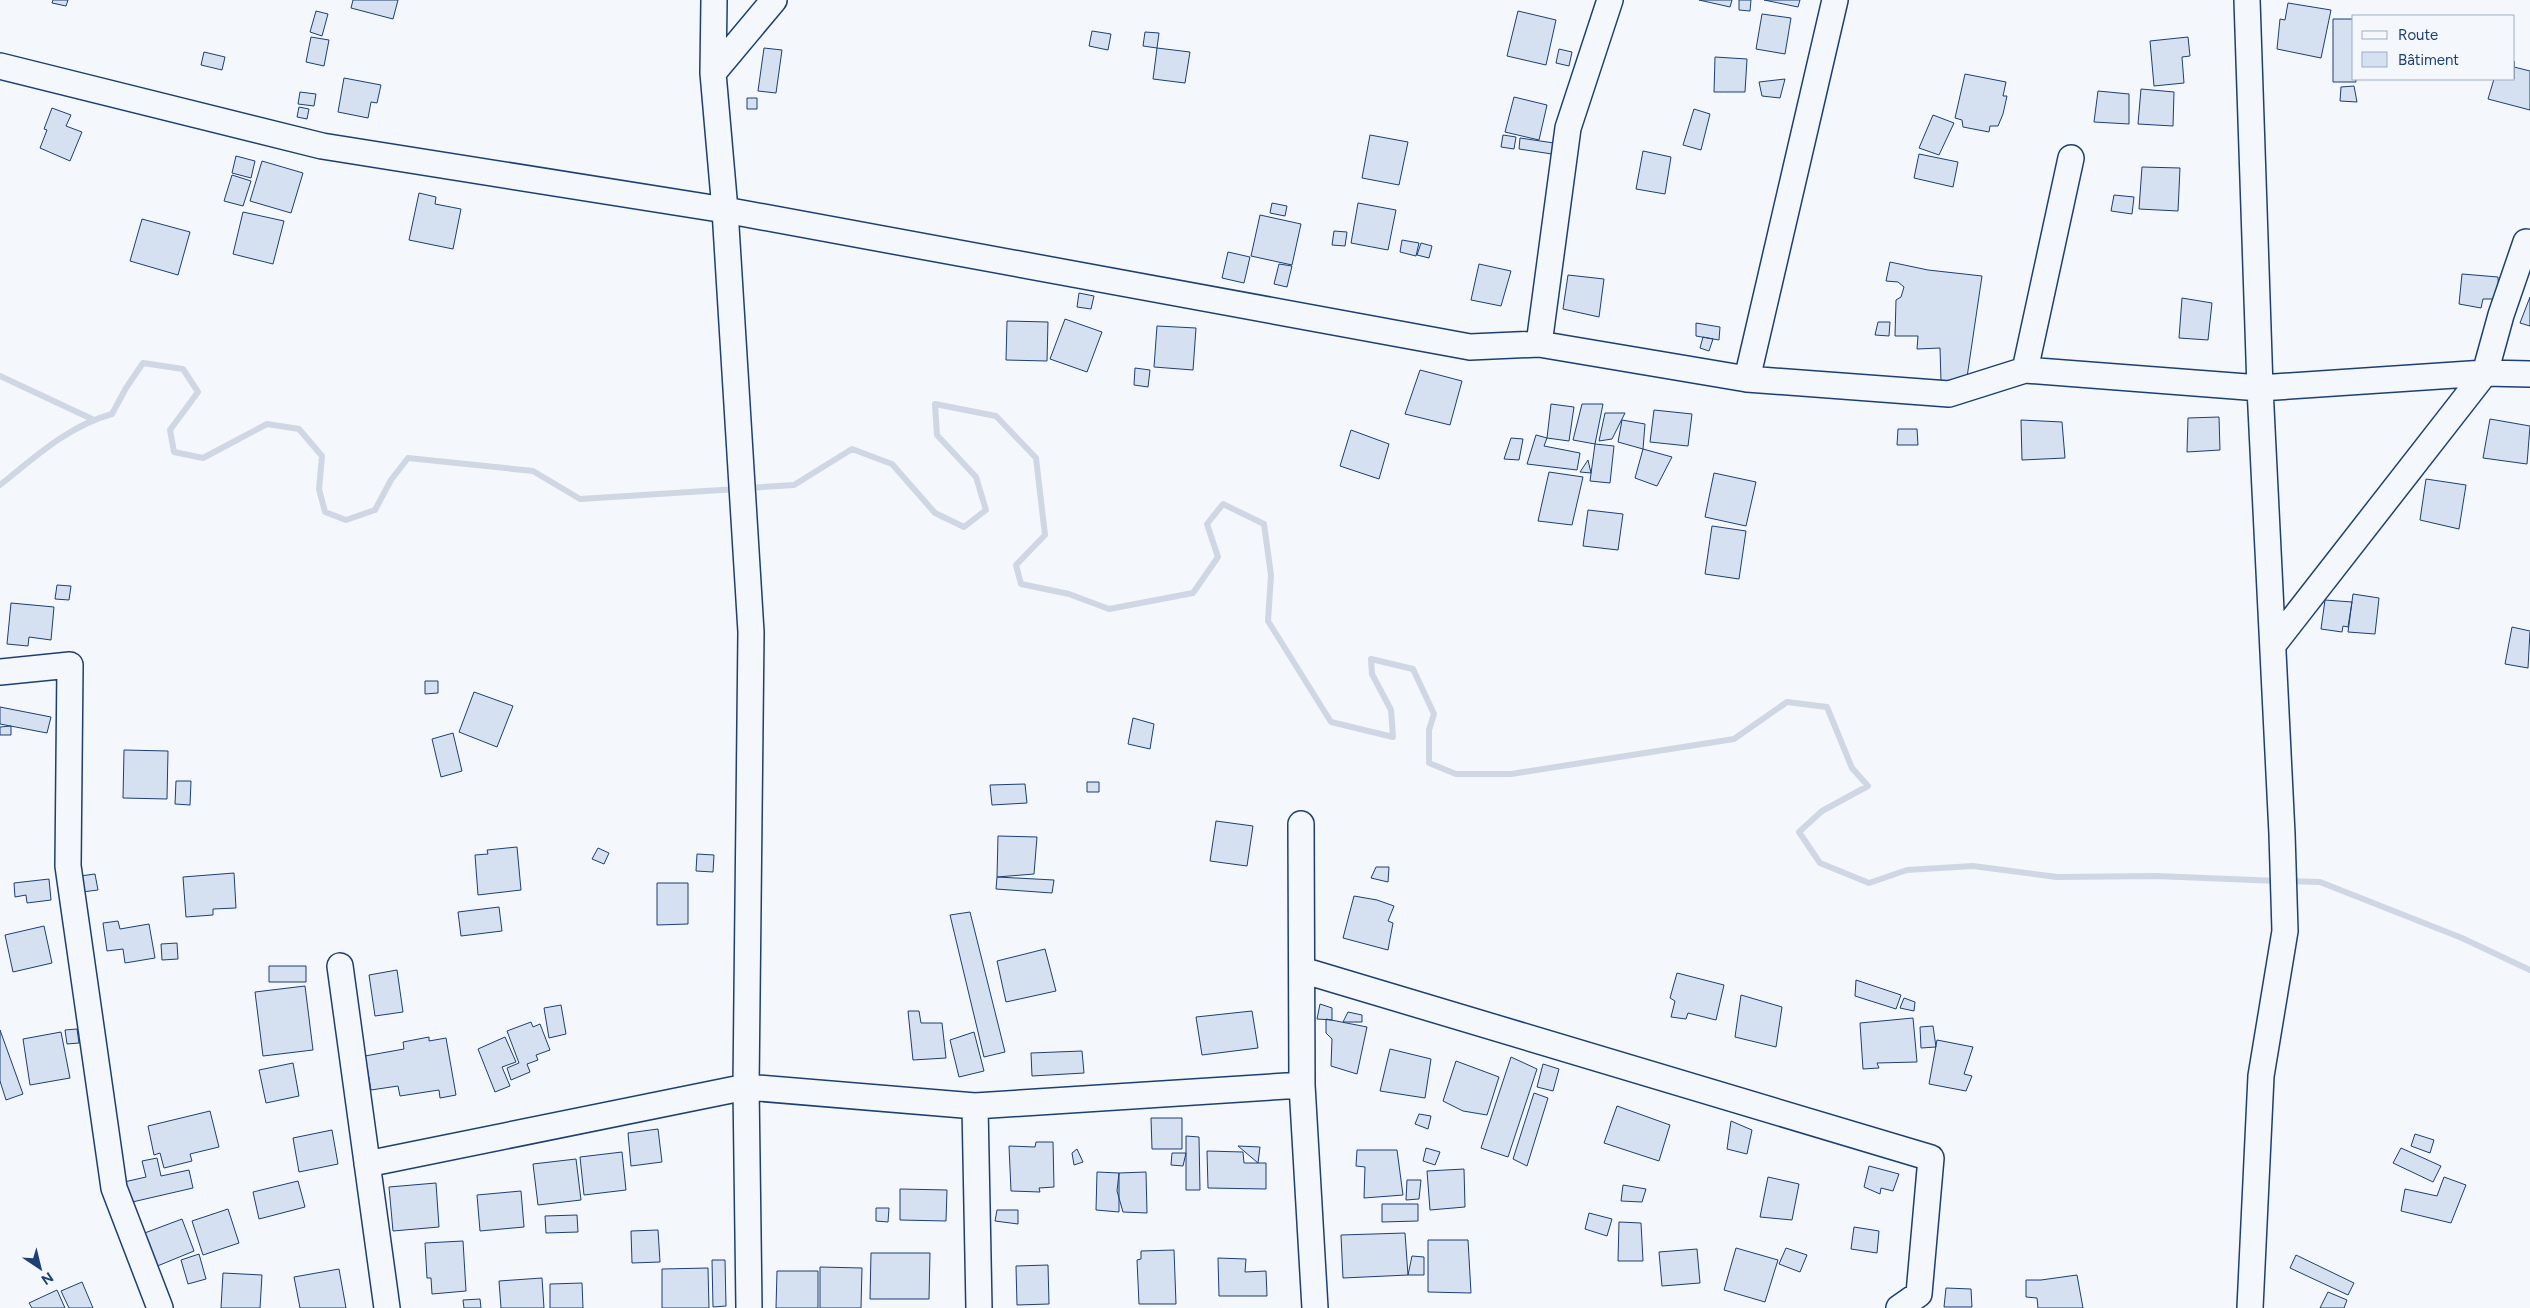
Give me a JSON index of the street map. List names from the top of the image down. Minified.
{"legend":["Route","Bâtiment"],"north":"bottom right"}
